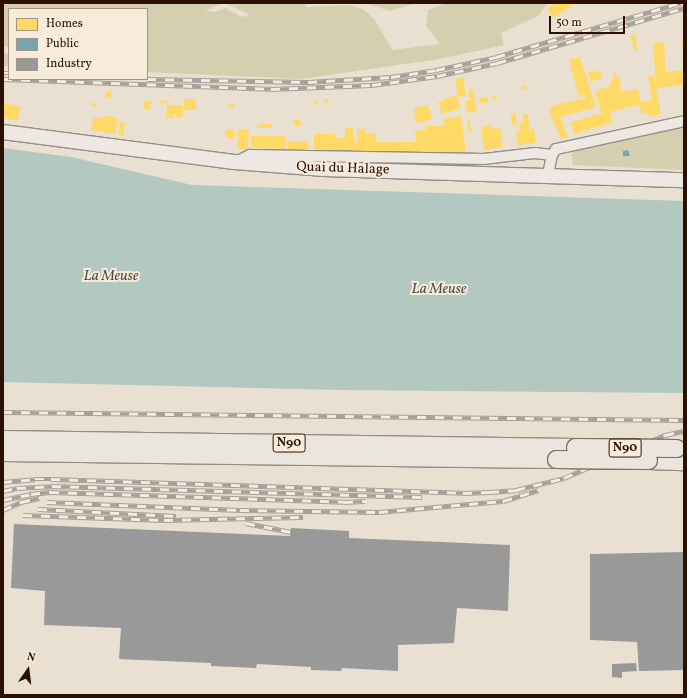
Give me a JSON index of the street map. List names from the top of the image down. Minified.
{"streets":{"highway":["N90"],"main road":["Quai du Halage"]},"water":["La Meuse"],"legend":["Homes","Public","Industry"],"scale_bar":"50 m","north":"top"}
